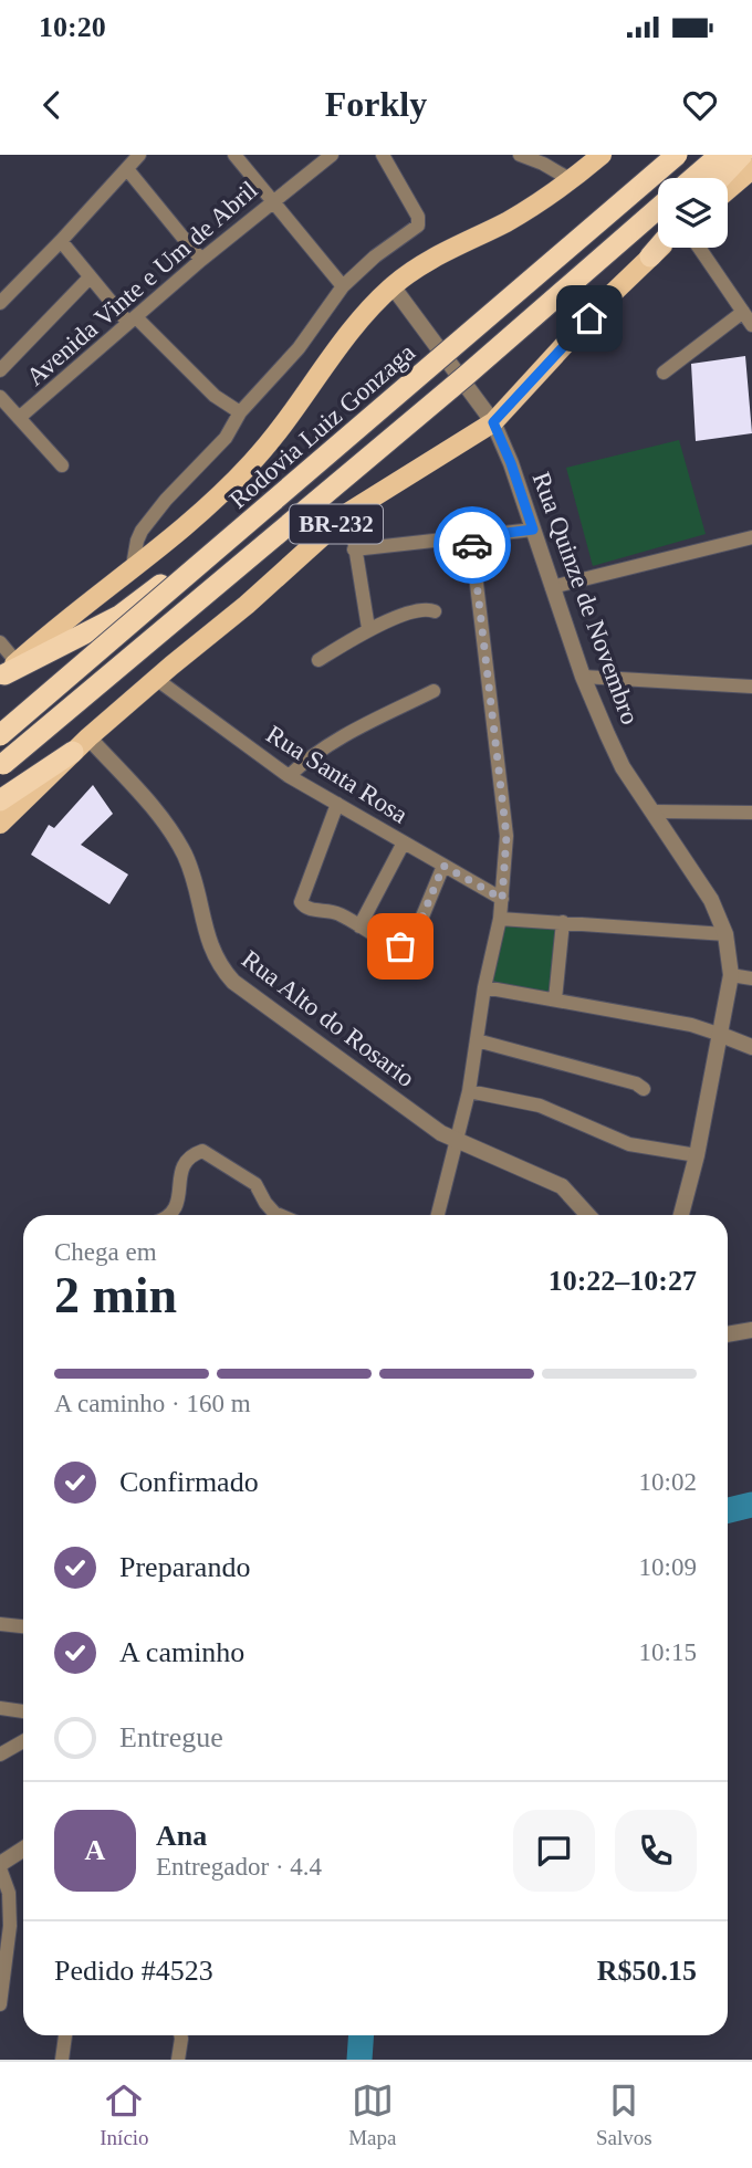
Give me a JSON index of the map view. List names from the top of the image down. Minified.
{"streets":{"highway":["Rodovia Luiz Gonzaga","BR-232"],"street":["Avenida Vinte e Um de Abril","Rua Quinze de Novembro","Rua Santa Rosa","Rua Alto do Rosario"]},"crossings":[["BR-232","Rua Quinze de Novembro"],["BR-232","Rua Santa Rosa"],["BR-232","Rua Alto do Rosario"]],"page":{"status":"10:20","header":"Forkly","heading":["2 min","Chega em","10:22–10:27"],"panel":["Ana","Entregador · 4.4","Pedido #4523","R$50.15"],"bar":"A caminho · 160 m","list":[["Confirmado","10:02"],["Preparando","10:09"],["A caminho","10:15"],"Entregue"],"round":"A","tabs":["Início","Mapa","Salvos"]}}
